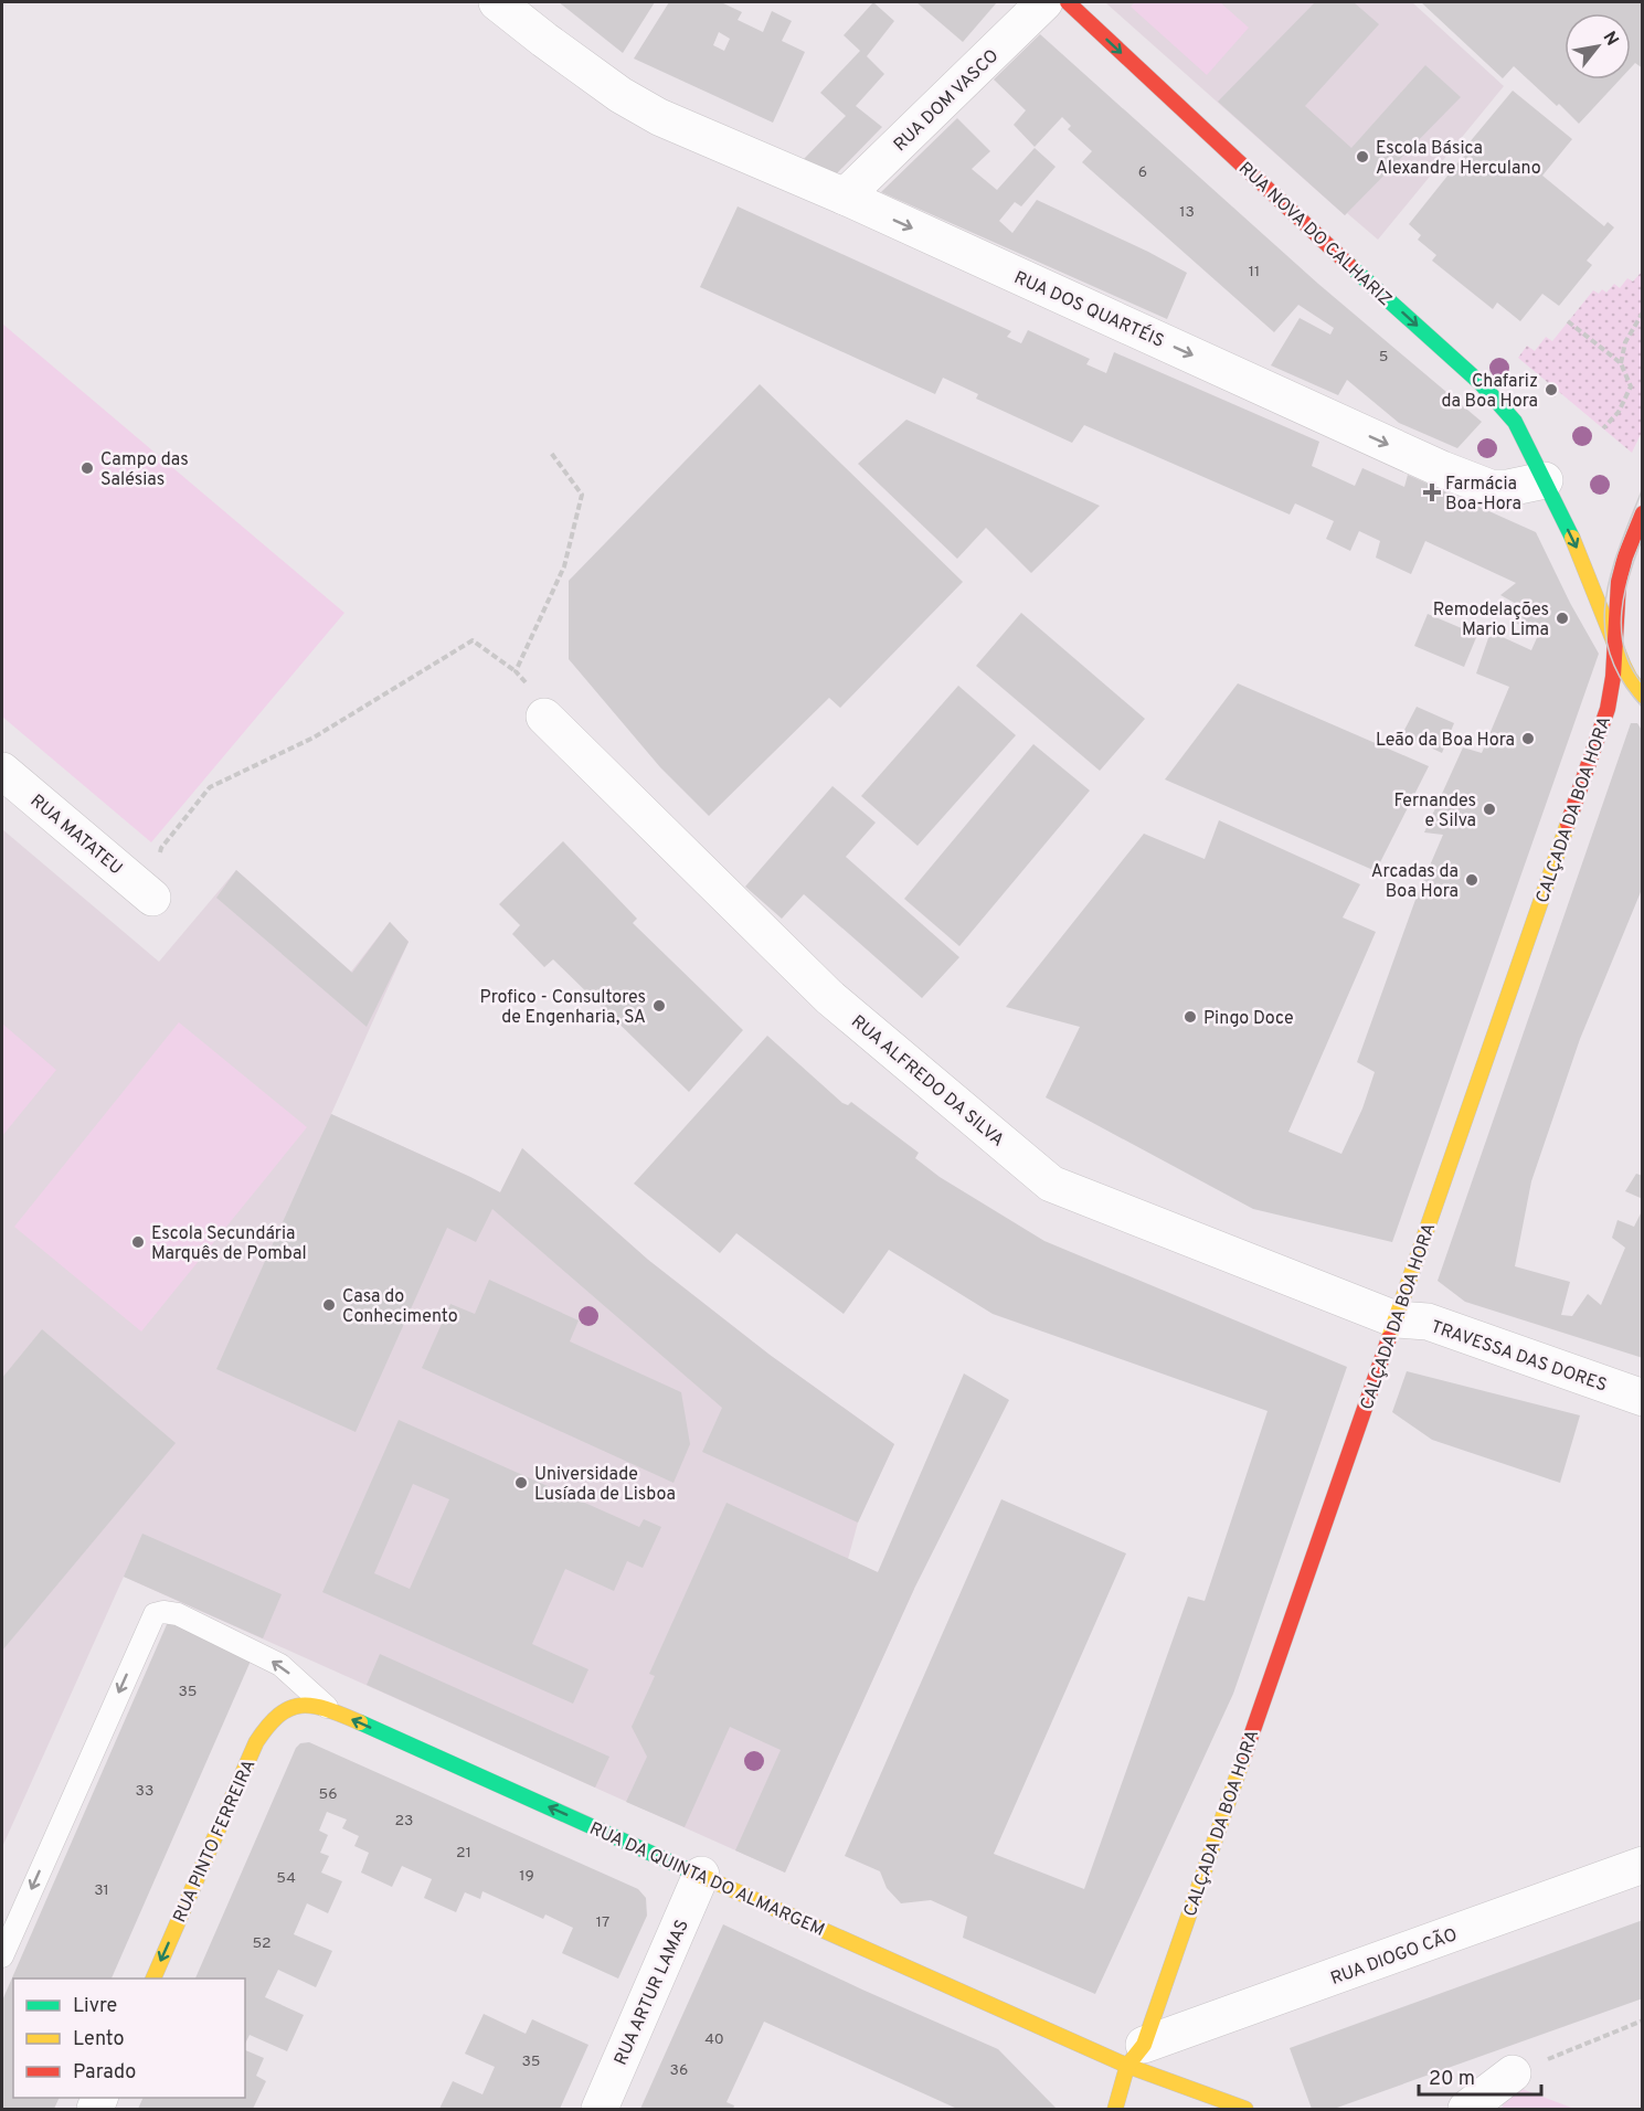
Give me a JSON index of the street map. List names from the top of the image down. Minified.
{"streets":{"street":["RUA DOM VASCO","RUA NOVA DO CALHARIZ","RUA DOS QUARTÉIS","CALÇADA DA BOA HORA","RUA MATATEU","RUA ALFREDO DA SILVA","TRAVESSA DAS DORES","RUA PINTO FERREIRA","RUA DA QUINTA DO ALMARGEM","RUA DIOGO CÃO","RUA ARTUR LAMAS"]},"crossings":[["RUA DOM VASCO","RUA DOS QUARTÉIS"],["RUA NOVA DO CALHARIZ","RUA DOS QUARTÉIS"],["CALÇADA DA BOA HORA","RUA ALFREDO DA SILVA"],["CALÇADA DA BOA HORA","TRAVESSA DAS DORES"],["CALÇADA DA BOA HORA","RUA DA QUINTA DO ALMARGEM"],["CALÇADA DA BOA HORA","RUA DIOGO CÃO"],["RUA ALFREDO DA SILVA","TRAVESSA DAS DORES"],["RUA PINTO FERREIRA","RUA DA QUINTA DO ALMARGEM"],["RUA DA QUINTA DO ALMARGEM","RUA DIOGO CÃO"],["RUA DA QUINTA DO ALMARGEM","RUA ARTUR LAMAS"]],"one_way":["RUA NOVA DO CALHARIZ","RUA DOS QUARTÉIS","RUA PINTO FERREIRA","RUA DA QUINTA DO ALMARGEM"],"places":{"other":["Escola Básica Alexandre Herculano","Chafariz da Boa Hora","Campo das Salésias","Remodelações Mario Lima","Leão da Boa Hora","Fernandes e Silva","Arcadas da Boa Hora","Profico - Consultores de Engenharia, SA","Pingo Doce","Escola Secundária Marquês de Pombal","Casa do Conhecimento","Universidade Lusíada de Lisboa"],"health":["Farmácia Boa-Hora"]},"house_numbers":["6","13","11","5","35","33","56","23","21","19","54","31","17","52","40","35","36"],"legend":["Livre","Lento","Parado"],"scale_bar":"20 m","north":"top right"}
